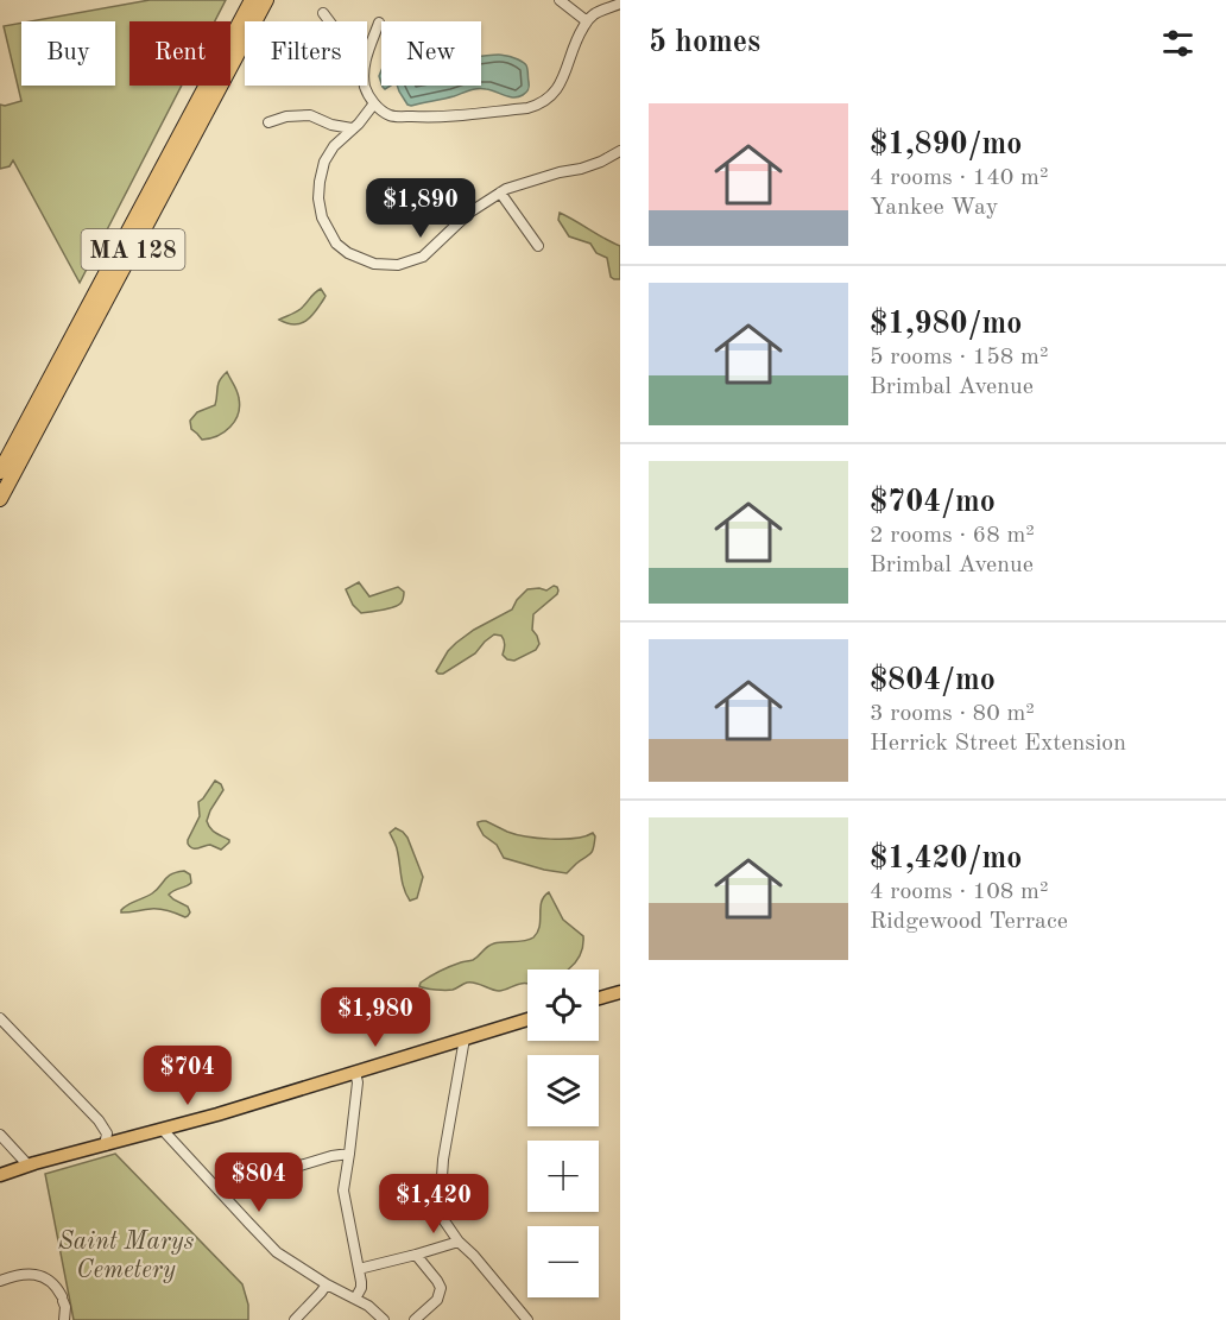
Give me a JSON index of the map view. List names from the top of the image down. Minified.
{"streets":{"highway":["MA 128"]},"parks":["Saint Marys Cemetery"],"page":{"heading":"5 homes","chip":["Buy","Rent","Filters","New"],"list":[{"name":"$1,890/mo","note":"4 rooms · 140 m² · Yankee Way"},{"name":"$1,980/mo","note":"5 rooms · 158 m² · Brimbal Avenue"},{"name":"$704/mo","note":"2 rooms · 68 m² · Brimbal Avenue"},{"name":"$804/mo","note":"3 rooms · 80 m² · Herrick Street Extension"},{"name":"$1,420/mo","note":"4 rooms · 108 m² · Ridgewood Terrace"}],"price":["$1,890","$1,980","$704","$804","$1,420"],"map_buttons":["+","−"]}}
